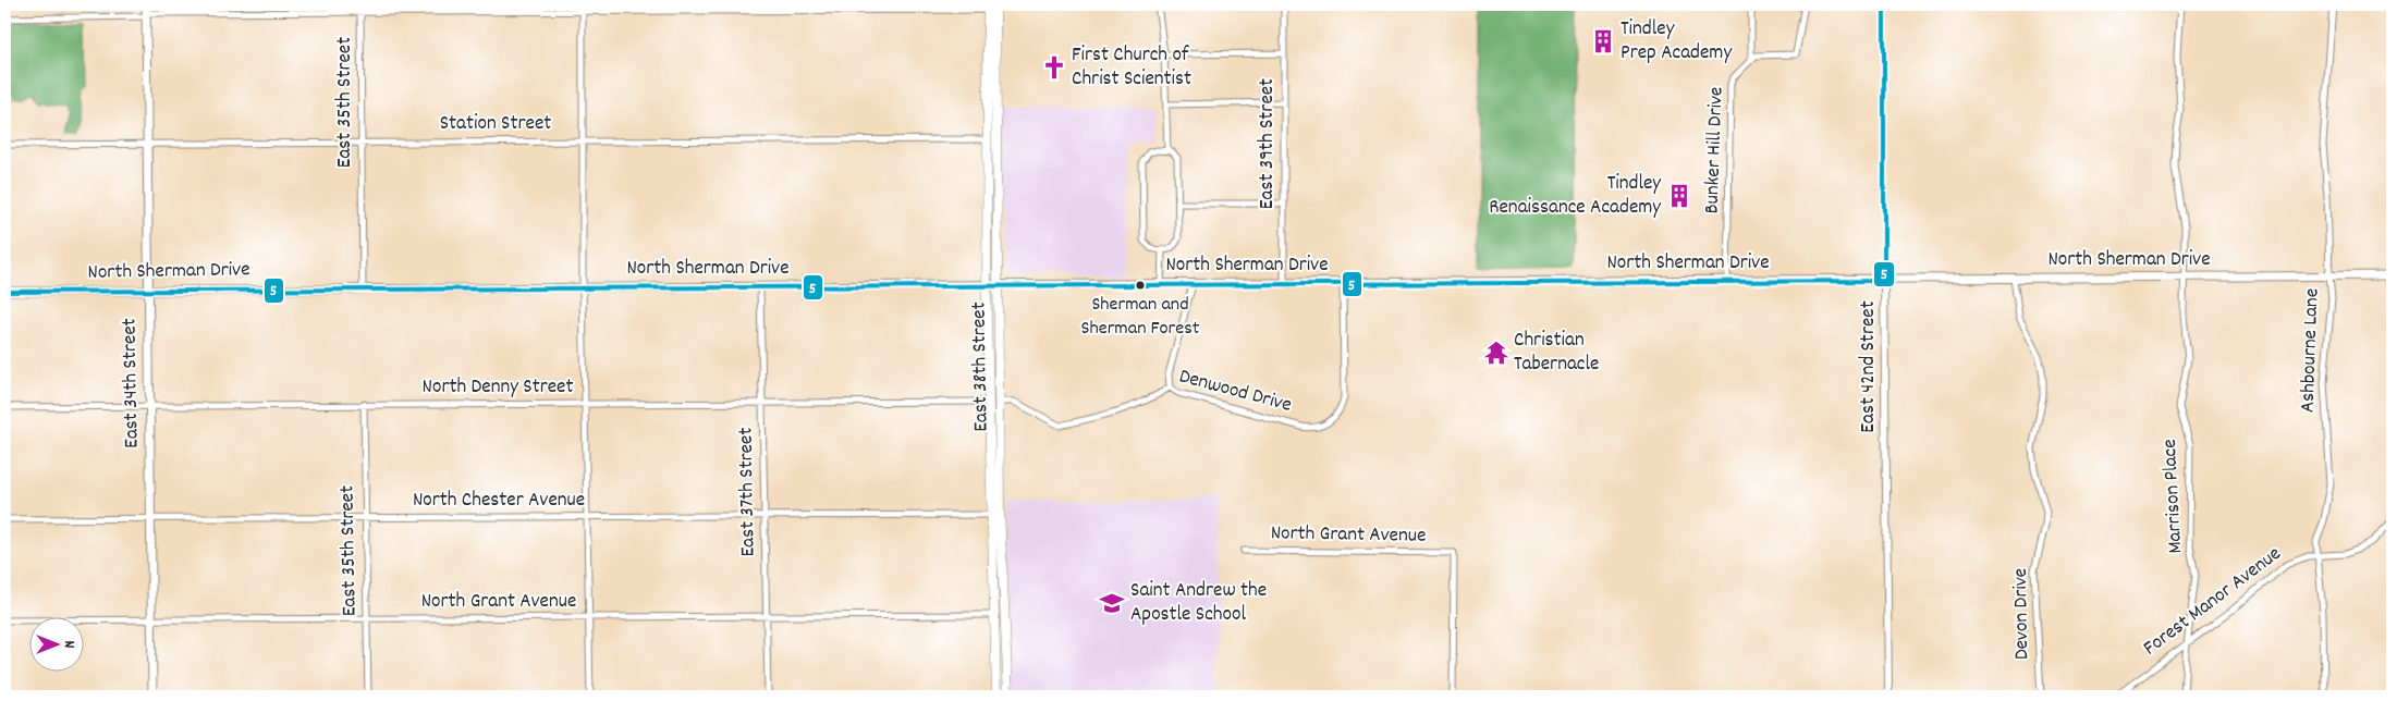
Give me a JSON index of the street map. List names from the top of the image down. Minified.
{"streets":{"main road":["North Sherman Drive","East 38th Street","East 34th Street"],"street":["East 35th Street","Station Street","East 39th Street","Bunker Hill Drive","Ashbourne Lane","East 42nd Street","North Denny Street","Denwood Drive","East 37th Street","Marrison Place","North Chester Avenue","North Grant Avenue","Forest Manor Avenue","Devon Drive"]},"crossings":[["East 35th Street","Station Street"],["East 35th Street","North Sherman Drive"],["East 35th Street","North Denny Street"],["East 35th Street","North Chester Avenue"],["East 35th Street","North Grant Avenue"],["Station Street","East 38th Street"],["Station Street","East 34th Street"],["East 39th Street","North Sherman Drive"],["Bunker Hill Drive","North Sherman Drive"],["North Sherman Drive","Ashbourne Lane"],["North Sherman Drive","East 38th Street"],["North Sherman Drive","East 42nd Street"],["North Sherman Drive","East 34th Street"],["North Sherman Drive","Denwood Drive"],["North Sherman Drive","East 37th Street"],["North Sherman Drive","Marrison Place"],["North Sherman Drive","Devon Drive"],["Ashbourne Lane","Forest Manor Avenue"],["East 38th Street","North Denny Street"],["East 38th Street","Denwood Drive"],["East 38th Street","North Chester Avenue"],["East 38th Street","North Grant Avenue"],["East 34th Street","North Denny Street"],["East 34th Street","North Chester Avenue"],["East 34th Street","North Grant Avenue"],["North Denny Street","Denwood Drive"],["North Denny Street","East 37th Street"],["East 37th Street","North Chester Avenue"],["East 37th Street","North Grant Avenue"],["Marrison Place","Forest Manor Avenue"]],"places":{"building":["Tindley Prep Academy","Tindley Renaissance Academy"],"church":["First Church of Christ Scientist"],"other":["Sherman and Sherman Forest"],"temple":["Christian Tabernacle"],"school or university":["Saint Andrew the Apostle School"]},"lines":["transit line 5"],"north":"right"}
